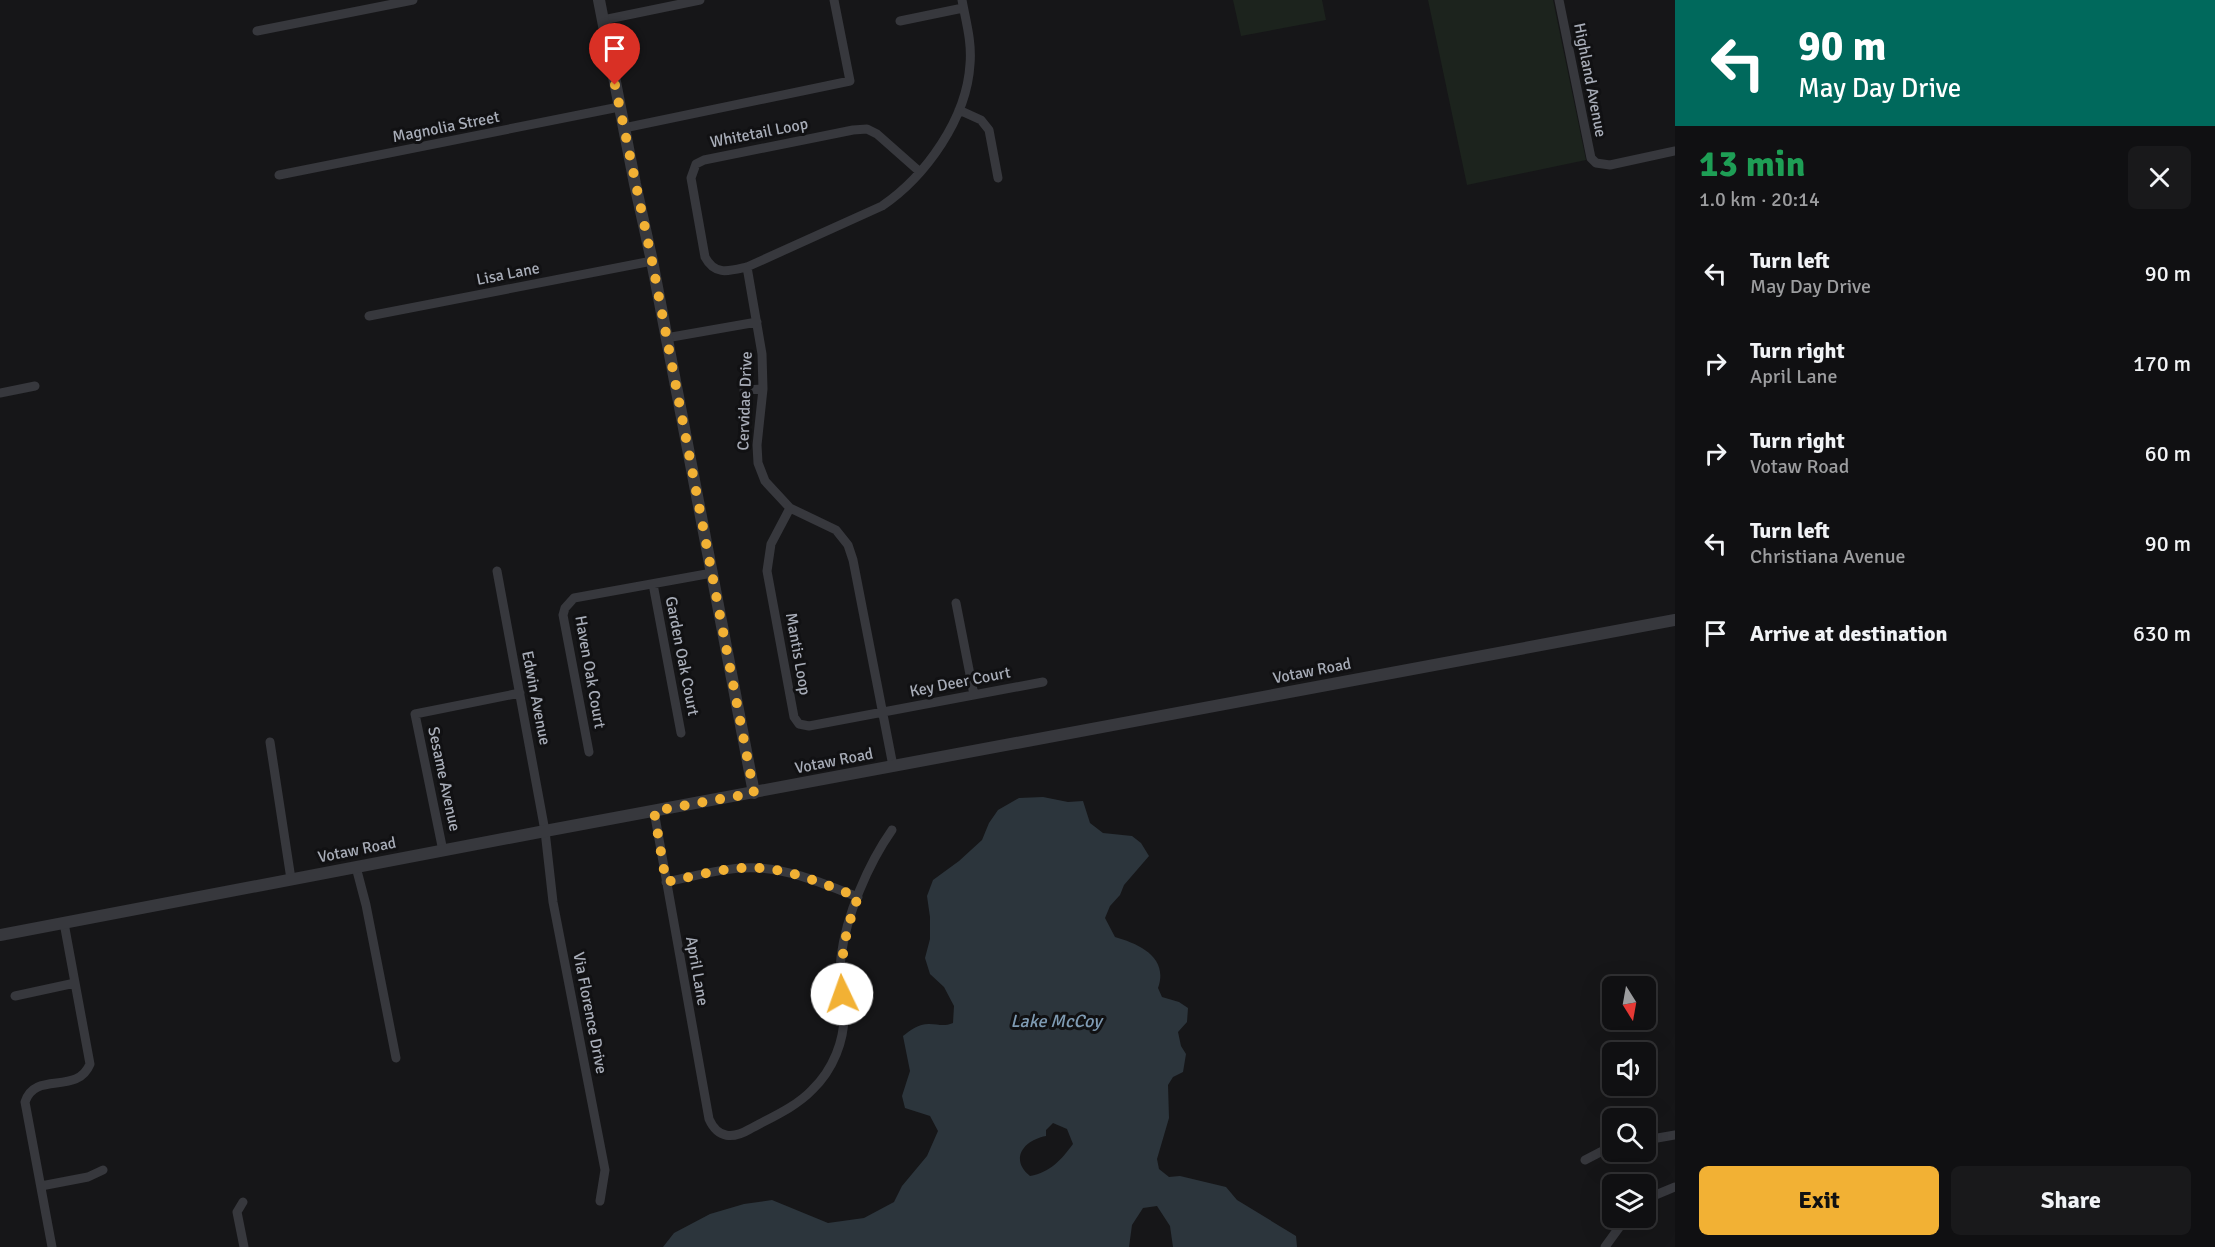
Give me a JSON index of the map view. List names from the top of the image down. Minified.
{"streets":{"street":["Highland Avenue","Magnolia Street","Whitetail Loop","Lisa Lane","Cervidae Drive","Mantis Loop","Garden Oak Court","Votaw Road","Haven Oak Court","Key Deer Court","Edwin Avenue","Sesame Avenue","April Lane","Via Florence Drive"]},"crossings":[["Whitetail Loop","Cervidae Drive"],["Cervidae Drive","Mantis Loop"],["Cervidae Drive","Votaw Road"],["Cervidae Drive","Key Deer Court"],["Mantis Loop","Key Deer Court"],["Garden Oak Court","Haven Oak Court"],["Votaw Road","Edwin Avenue"],["Votaw Road","Sesame Avenue"],["Votaw Road","April Lane"],["Votaw Road","Via Florence Drive"],["Edwin Avenue","Sesame Avenue"],["Edwin Avenue","Via Florence Drive"]],"water":["Lake McCoy"],"north":"bottom","page":{"turn":["90 m","May Day Drive"],"heading":["13 min","1.0 km · 20:14"],"list":[{"name":"Turn left","note":"May Day Drive","value":"90 m"},{"name":"Turn right","note":"April Lane","value":"170 m"},{"name":"Turn right","note":"Votaw Road","value":"60 m"},{"name":"Turn left","note":"Christiana Avenue","value":"90 m"},{"name":"Arrive at destination","value":"630 m"}],"buttons":["Exit","Share"]}}
